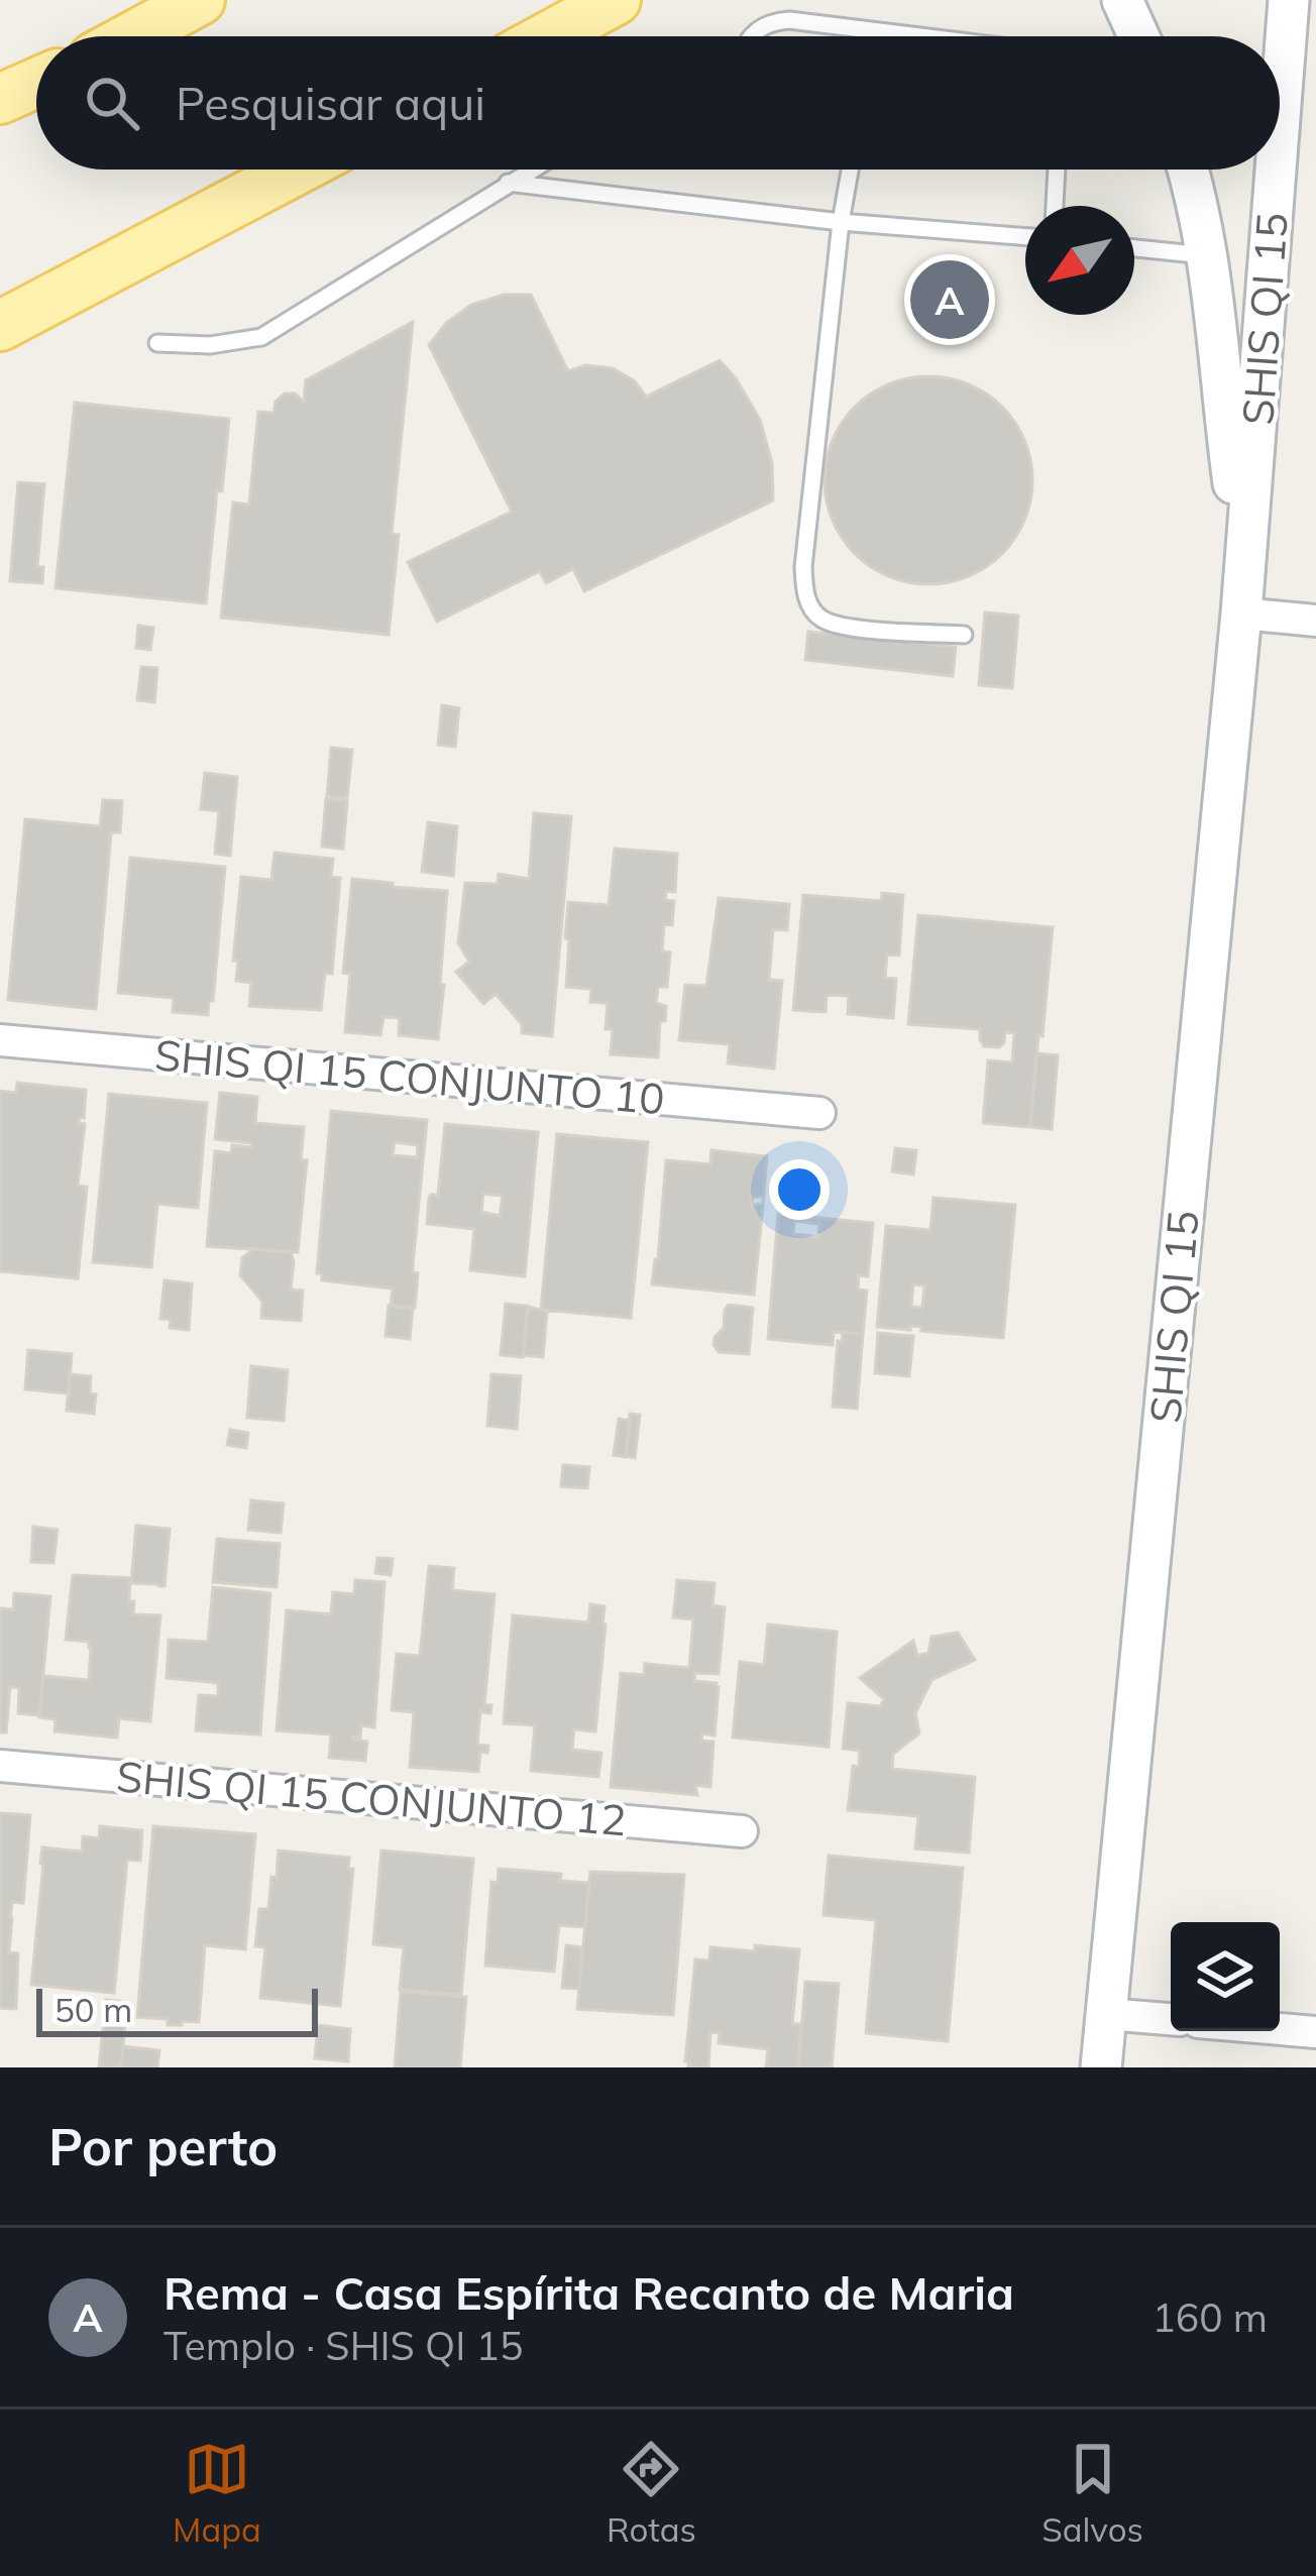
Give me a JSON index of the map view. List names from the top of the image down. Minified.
{"streets":{"street":["SHIS QI 15","SHIS QI 15 CONJUNTO 10","SHIS QI 15 CONJUNTO 12"]},"scale_bar":"50 m","north":"bottom left","page":{"search":"Pesquisar aqui","pins":"A","scale":"50 m","heading":"Por perto","list":[{"mark":"A","name":"Rema - Casa Espírita Recanto de Maria","note":"Templo · SHIS QI 15","value":"160 m"}],"nav":["Mapa","Rotas","Salvos"]}}
